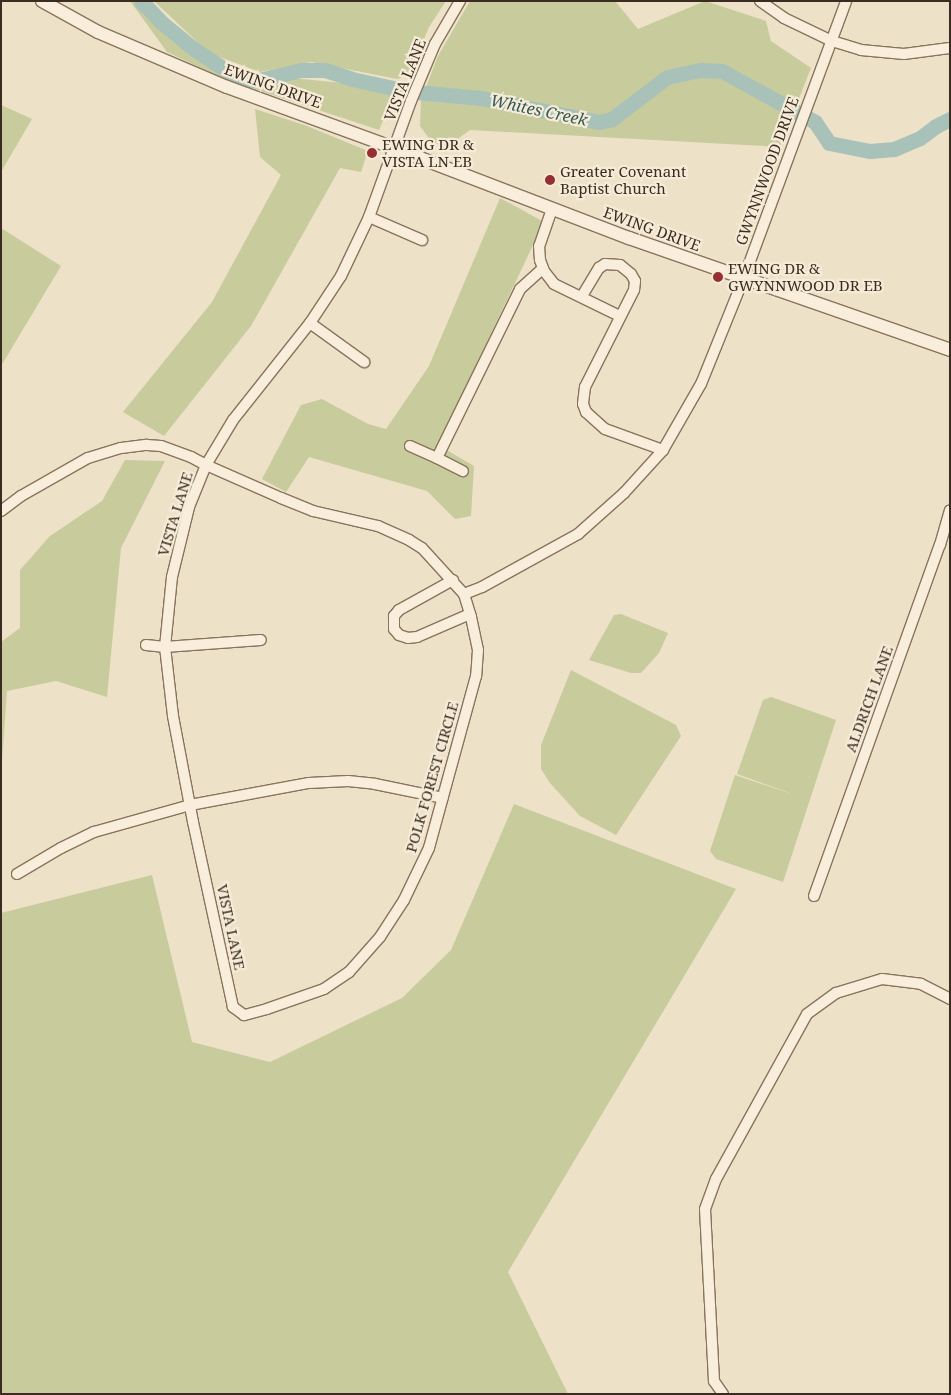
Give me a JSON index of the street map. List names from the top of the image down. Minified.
{"streets":{"street":["VISTA LANE","EWING DRIVE","GWYNNWOOD DRIVE","ALDRICH LANE","POLK FOREST CIRCLE"]},"crossings":[["VISTA LANE","EWING DRIVE"],["VISTA LANE","POLK FOREST CIRCLE"],["EWING DRIVE","GWYNNWOOD DRIVE"],["GWYNNWOOD DRIVE","POLK FOREST CIRCLE"]],"water":["Whites Creek"],"places":["EWING DR & VISTA LN EB","Greater Covenant Baptist Church","EWING DR & GWYNNWOOD DR EB"]}
